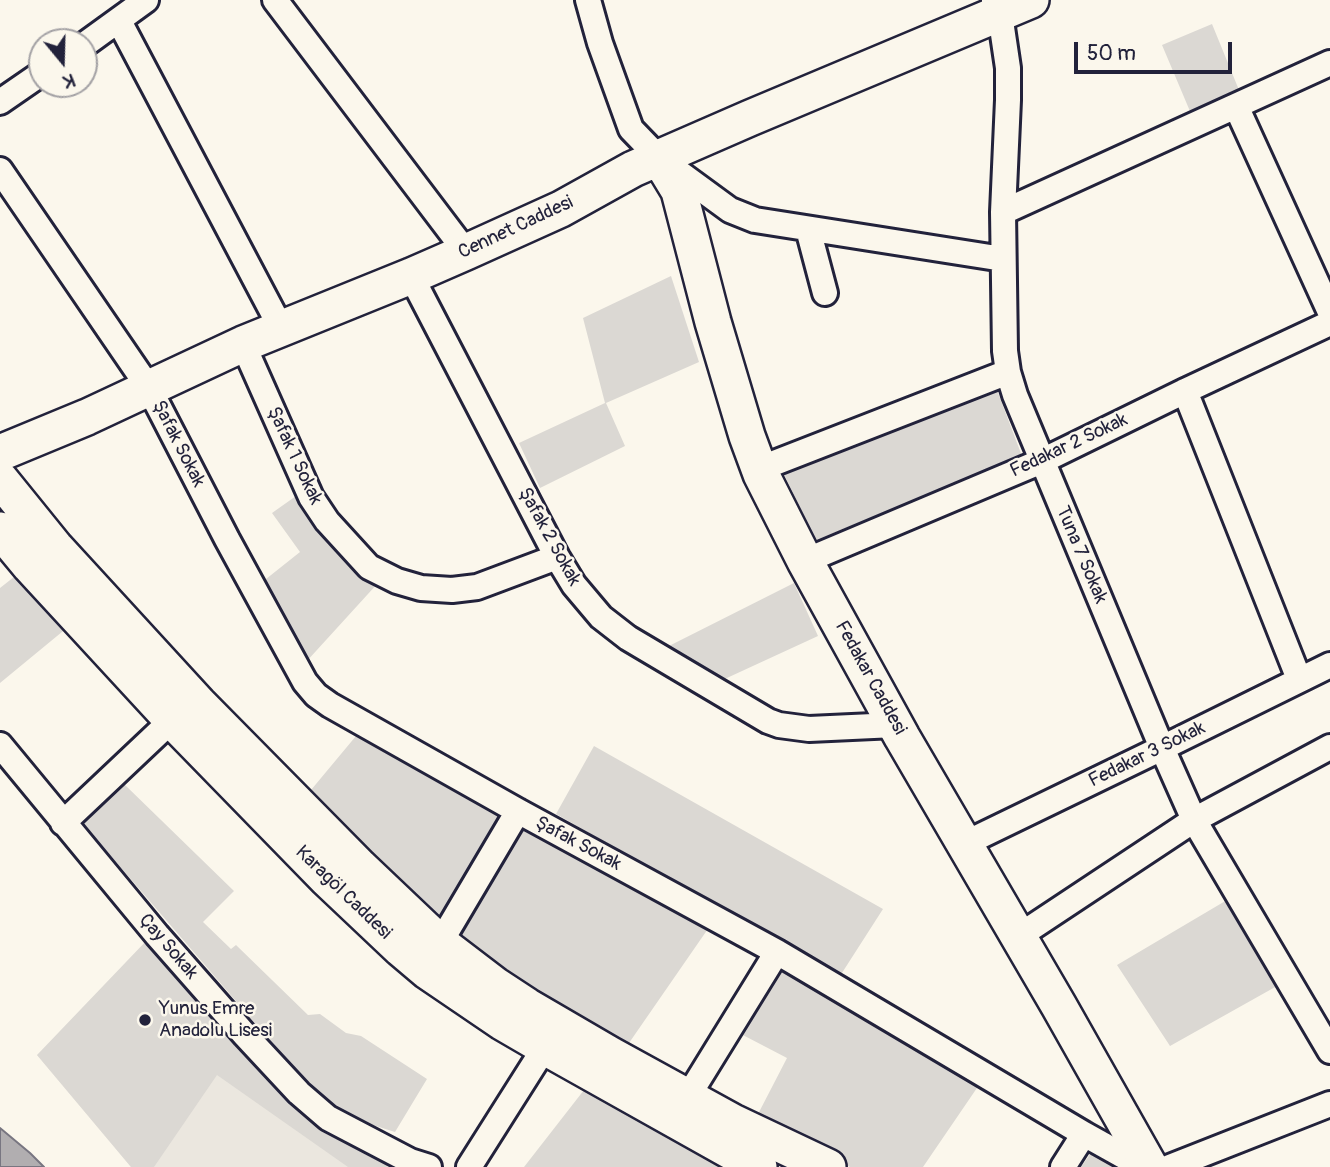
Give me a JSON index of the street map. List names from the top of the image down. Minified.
{"streets":{"street":["Cennet Caddesi","Şafak Sokak","Fedakar 2 Sokak","Şafak 1 Sokak","Şafak 2 Sokak","Tuna 7 Sokak","Fedakar Caddesi","Fedakar 3 Sokak","Karagöl Caddesi","Çay Sokak"]},"crossings":[["Cennet Caddesi","Şafak Sokak"],["Cennet Caddesi","Şafak 1 Sokak"],["Cennet Caddesi","Şafak 2 Sokak"],["Cennet Caddesi","Tuna 7 Sokak"],["Cennet Caddesi","Fedakar Caddesi"],["Fedakar 2 Sokak","Tuna 7 Sokak"],["Fedakar 2 Sokak","Fedakar Caddesi"],["Şafak 1 Sokak","Şafak 2 Sokak"],["Şafak 2 Sokak","Fedakar Caddesi"],["Tuna 7 Sokak","Fedakar 3 Sokak"],["Fedakar Caddesi","Fedakar 3 Sokak"]],"places":["Yunus Emre Anadolu Lisesi"],"scale_bar":"50 m","north":"bottom"}
